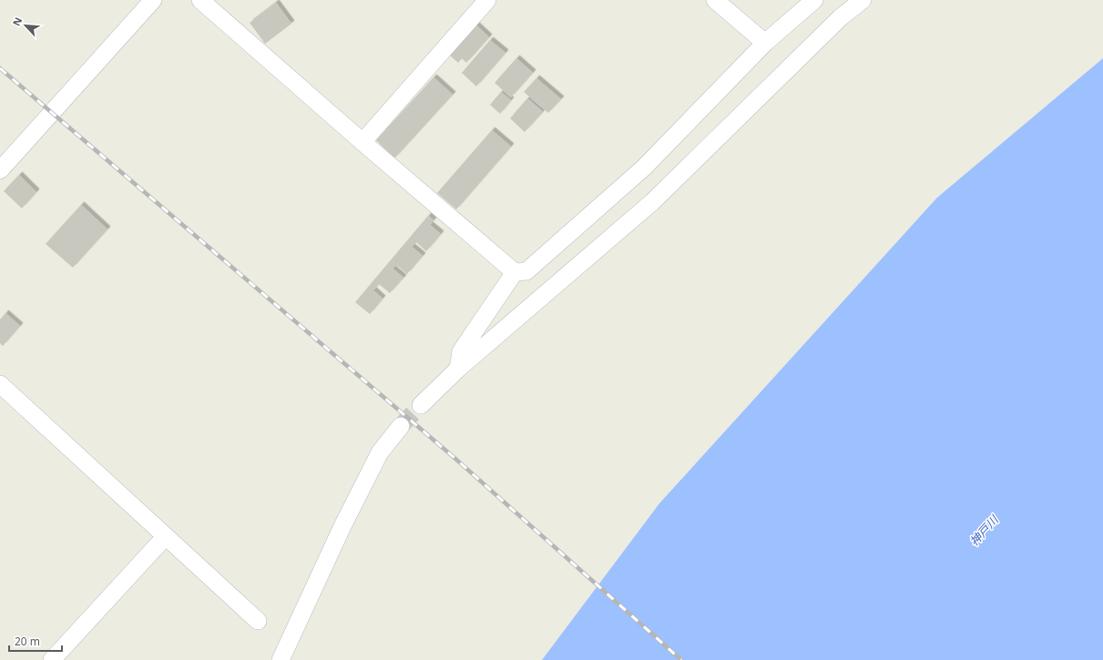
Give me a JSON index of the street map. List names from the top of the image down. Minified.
{"water":["神戸川"],"scale_bar":"20 m","north":"top left"}
